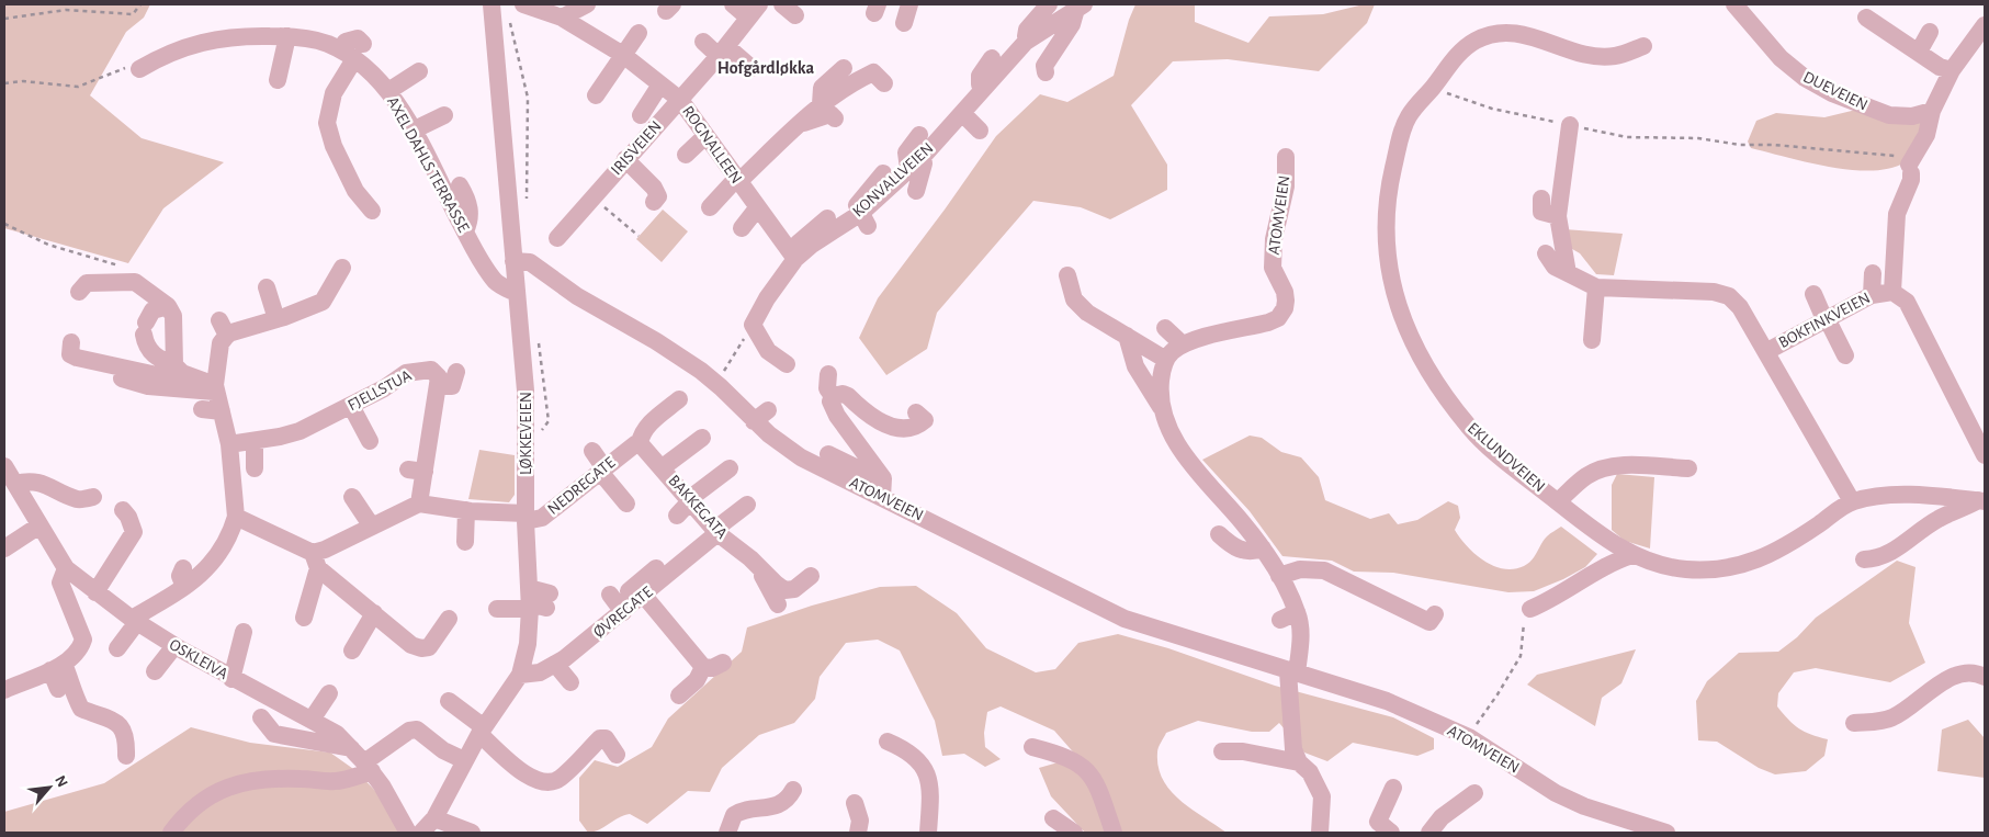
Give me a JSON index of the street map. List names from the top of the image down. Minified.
{"streets":{"street":["DUEVEIEN","ROGNALLEEN","IRISVEIEN","AXEL DAHLS TERRASSE","KONVALLVEIEN","ATOMVEIEN","BOKFINKVEIEN","FJELLSTUA","LØKKEVEIEN","EKLUNDVEIEN","NEDREGATE","BAKKEGATA","ØVREGATE","OSKLEIVA"]},"crossings":[["ROGNALLEEN","IRISVEIEN"],["ROGNALLEEN","KONVALLVEIEN"],["AXEL DAHLS TERRASSE","LØKKEVEIEN"],["ATOMVEIEN","LØKKEVEIEN"],["BOKFINKVEIEN","EKLUNDVEIEN"],["LØKKEVEIEN","NEDREGATE"],["LØKKEVEIEN","ØVREGATE"],["LØKKEVEIEN","OSKLEIVA"],["NEDREGATE","BAKKEGATA"],["BAKKEGATA","ØVREGATE"]],"districts":["Hofgårdløkka"],"north":"top right"}
